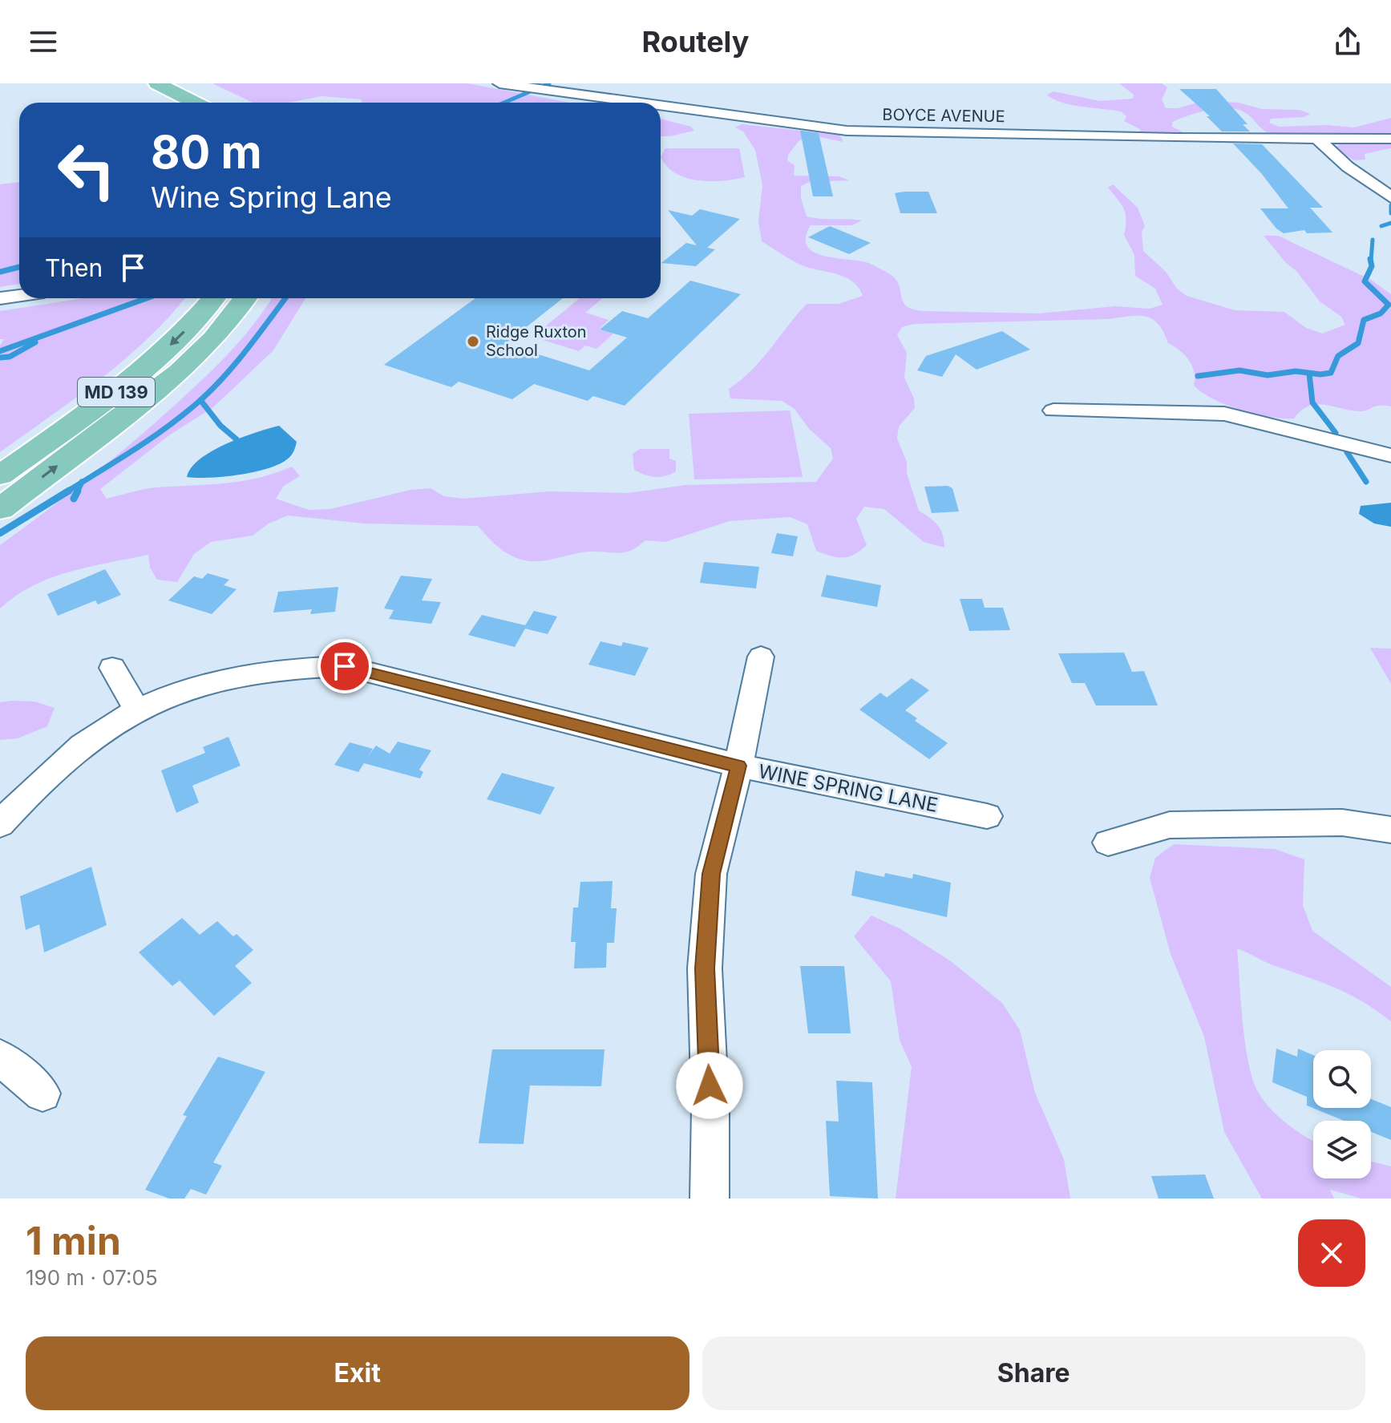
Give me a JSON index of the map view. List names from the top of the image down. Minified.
{"streets":{"main road":["MD 139"],"street":["BOYCE AVENUE","WINE SPRING LANE"]},"places":["Ridge Ruxton School"],"page":{"header":"Routely","turn":["80 m","Wine Spring Lane"],"then":"Then","heading":["1 min","190 m · 07:05"],"buttons":["Exit","Share"]}}
